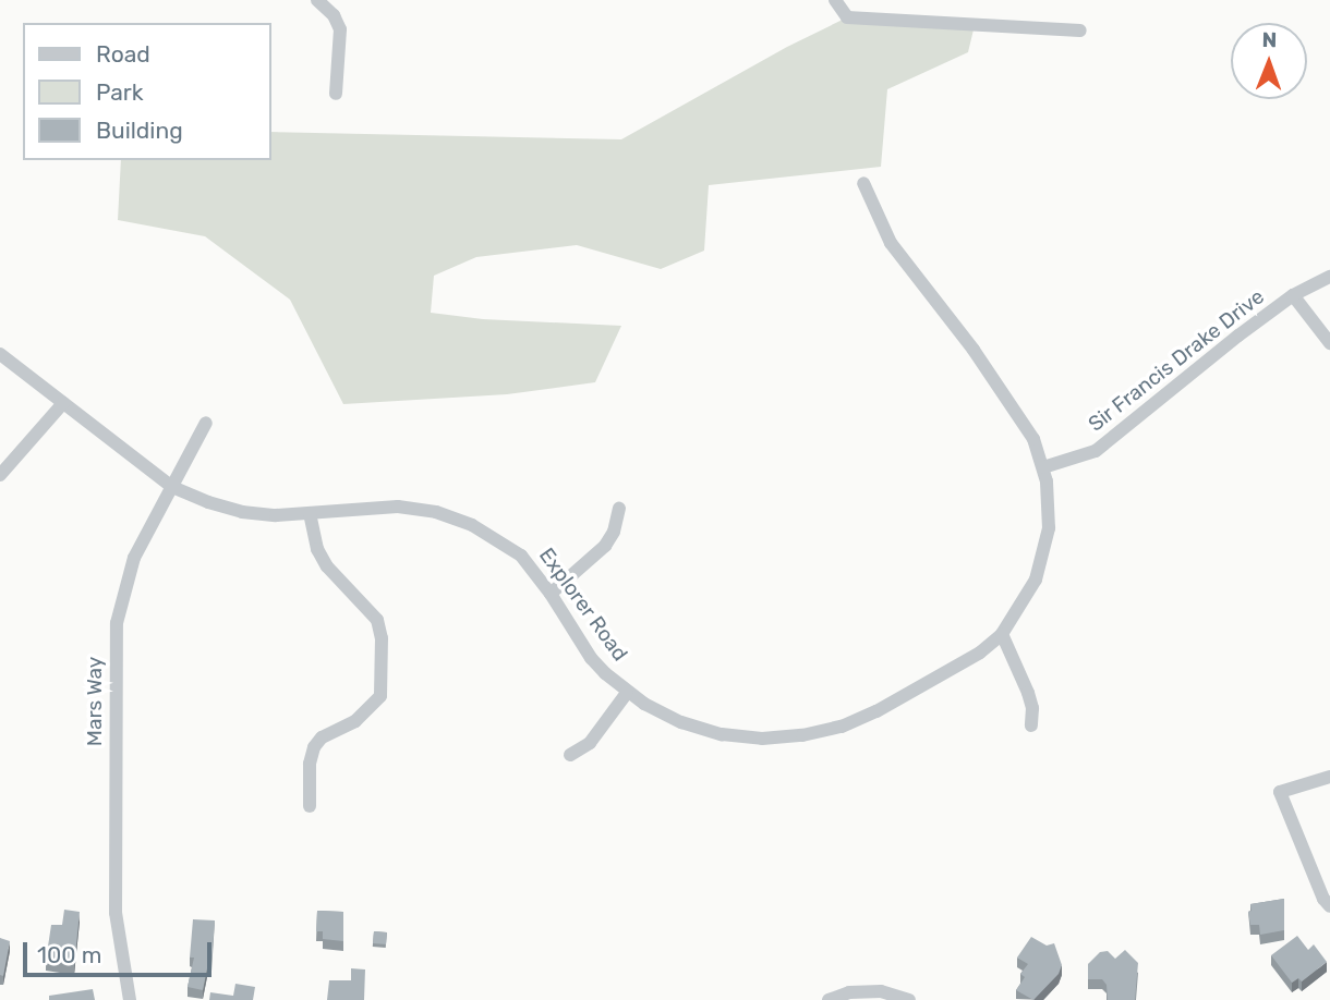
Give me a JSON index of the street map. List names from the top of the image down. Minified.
{"streets":{"street":["Sir Francis Drake Drive","Explorer Road","Mars Way"]},"crossings":[["Sir Francis Drake Drive","Explorer Road"],["Explorer Road","Mars Way"]],"legend":["Road","Park","Building"],"scale_bar":"100 m","north":"top"}
